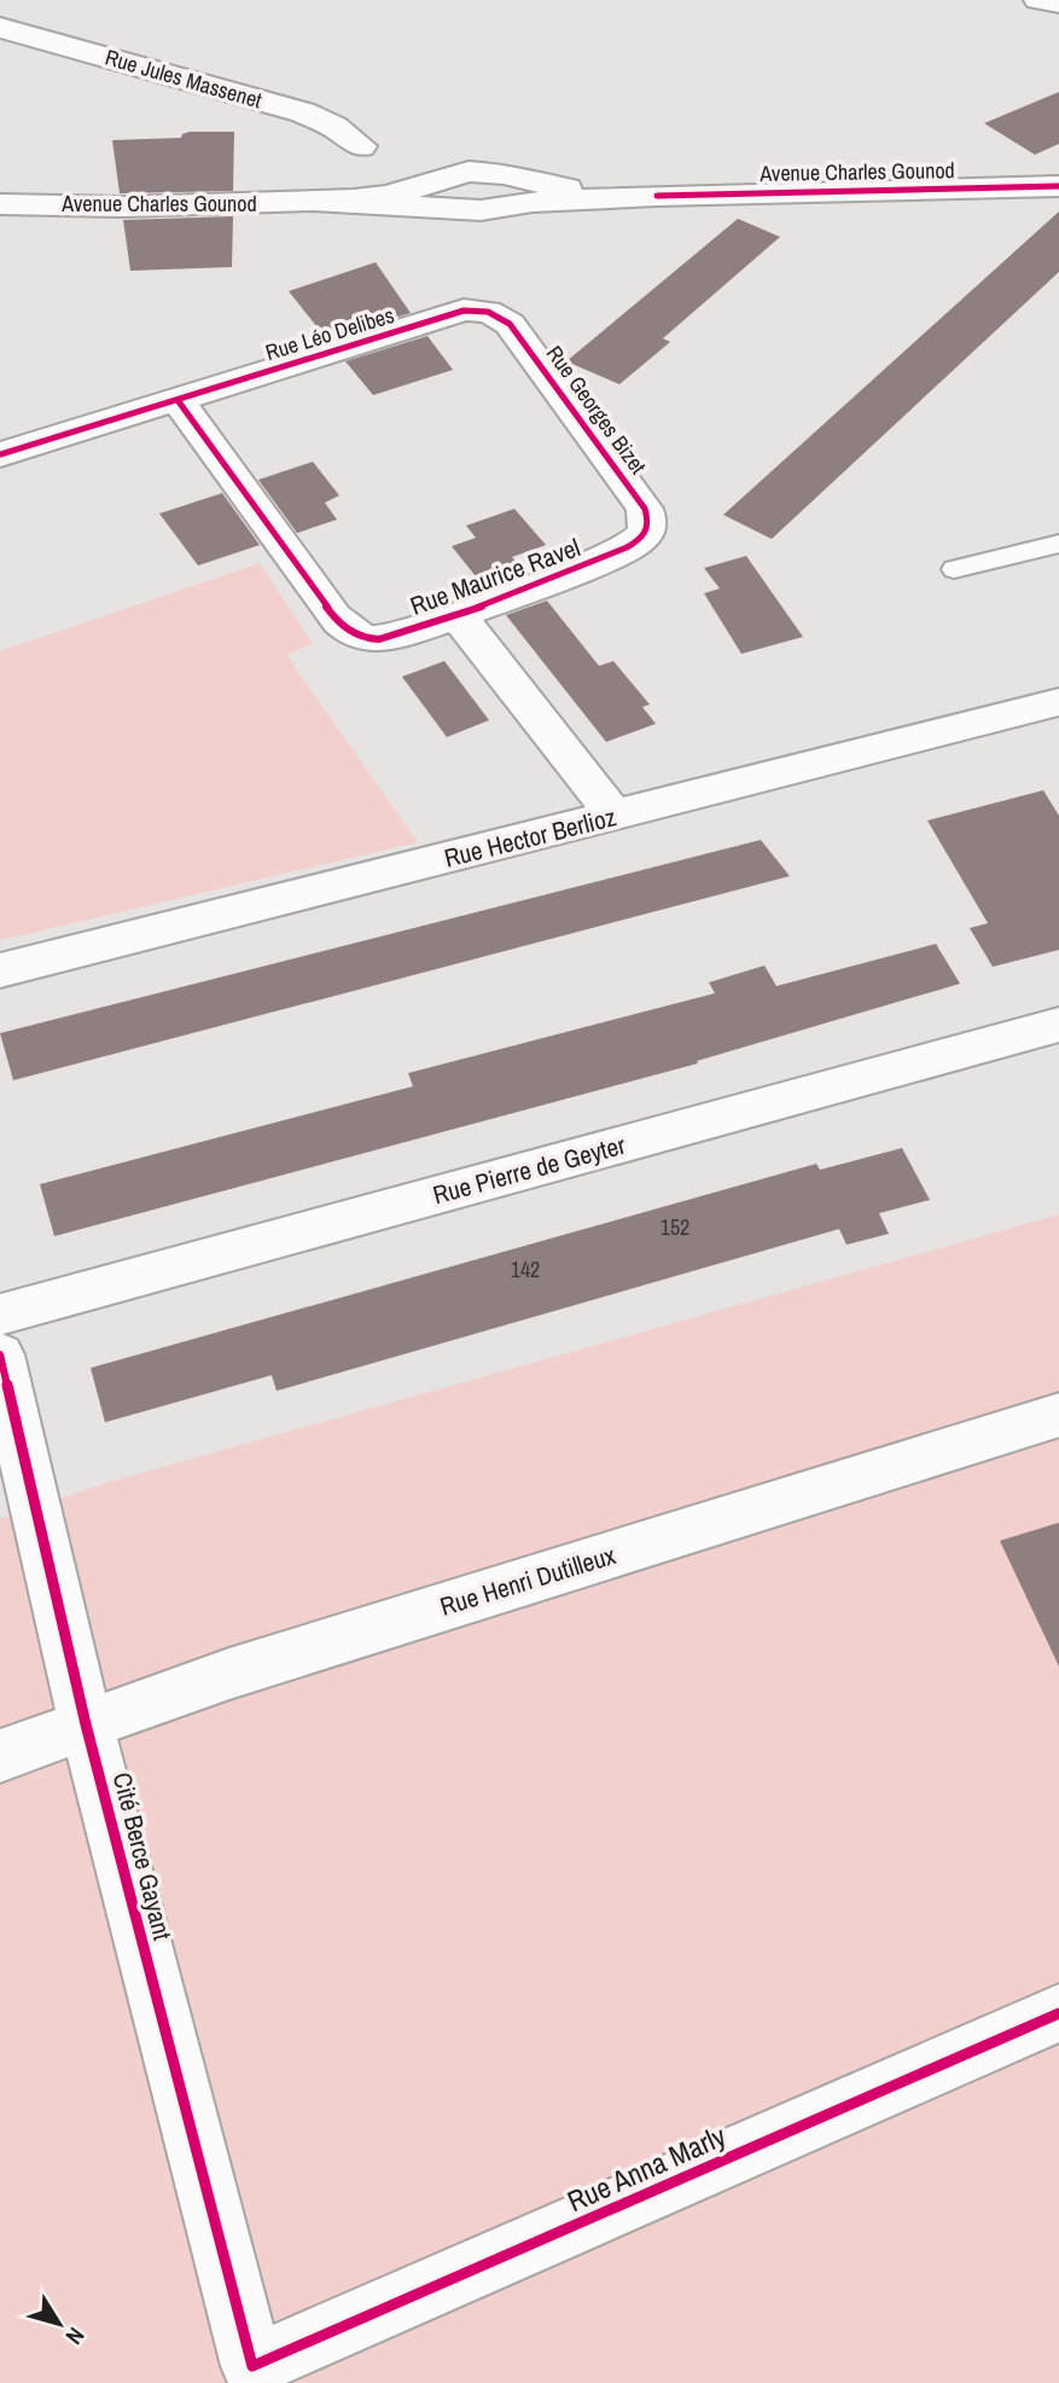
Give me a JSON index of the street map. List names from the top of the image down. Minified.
{"streets":{"street":["Rue Jules Massenet","Avenue Charles Gounod","Rue Léo Delibes","Rue Georges Bizet","Rue Maurice Ravel","Rue Hector Berlioz","Rue Pierre de Geyter","Rue Henri Dutilleux","Cité Berce Gayant","Rue Anna Marly"]},"crossings":[["Rue Léo Delibes","Rue Georges Bizet"],["Rue Léo Delibes","Rue Maurice Ravel"],["Rue Georges Bizet","Rue Maurice Ravel"],["Rue Maurice Ravel","Rue Hector Berlioz"],["Rue Henri Dutilleux","Cité Berce Gayant"],["Cité Berce Gayant","Rue Anna Marly"]],"house_numbers":["152","142"],"north":"bottom right"}
